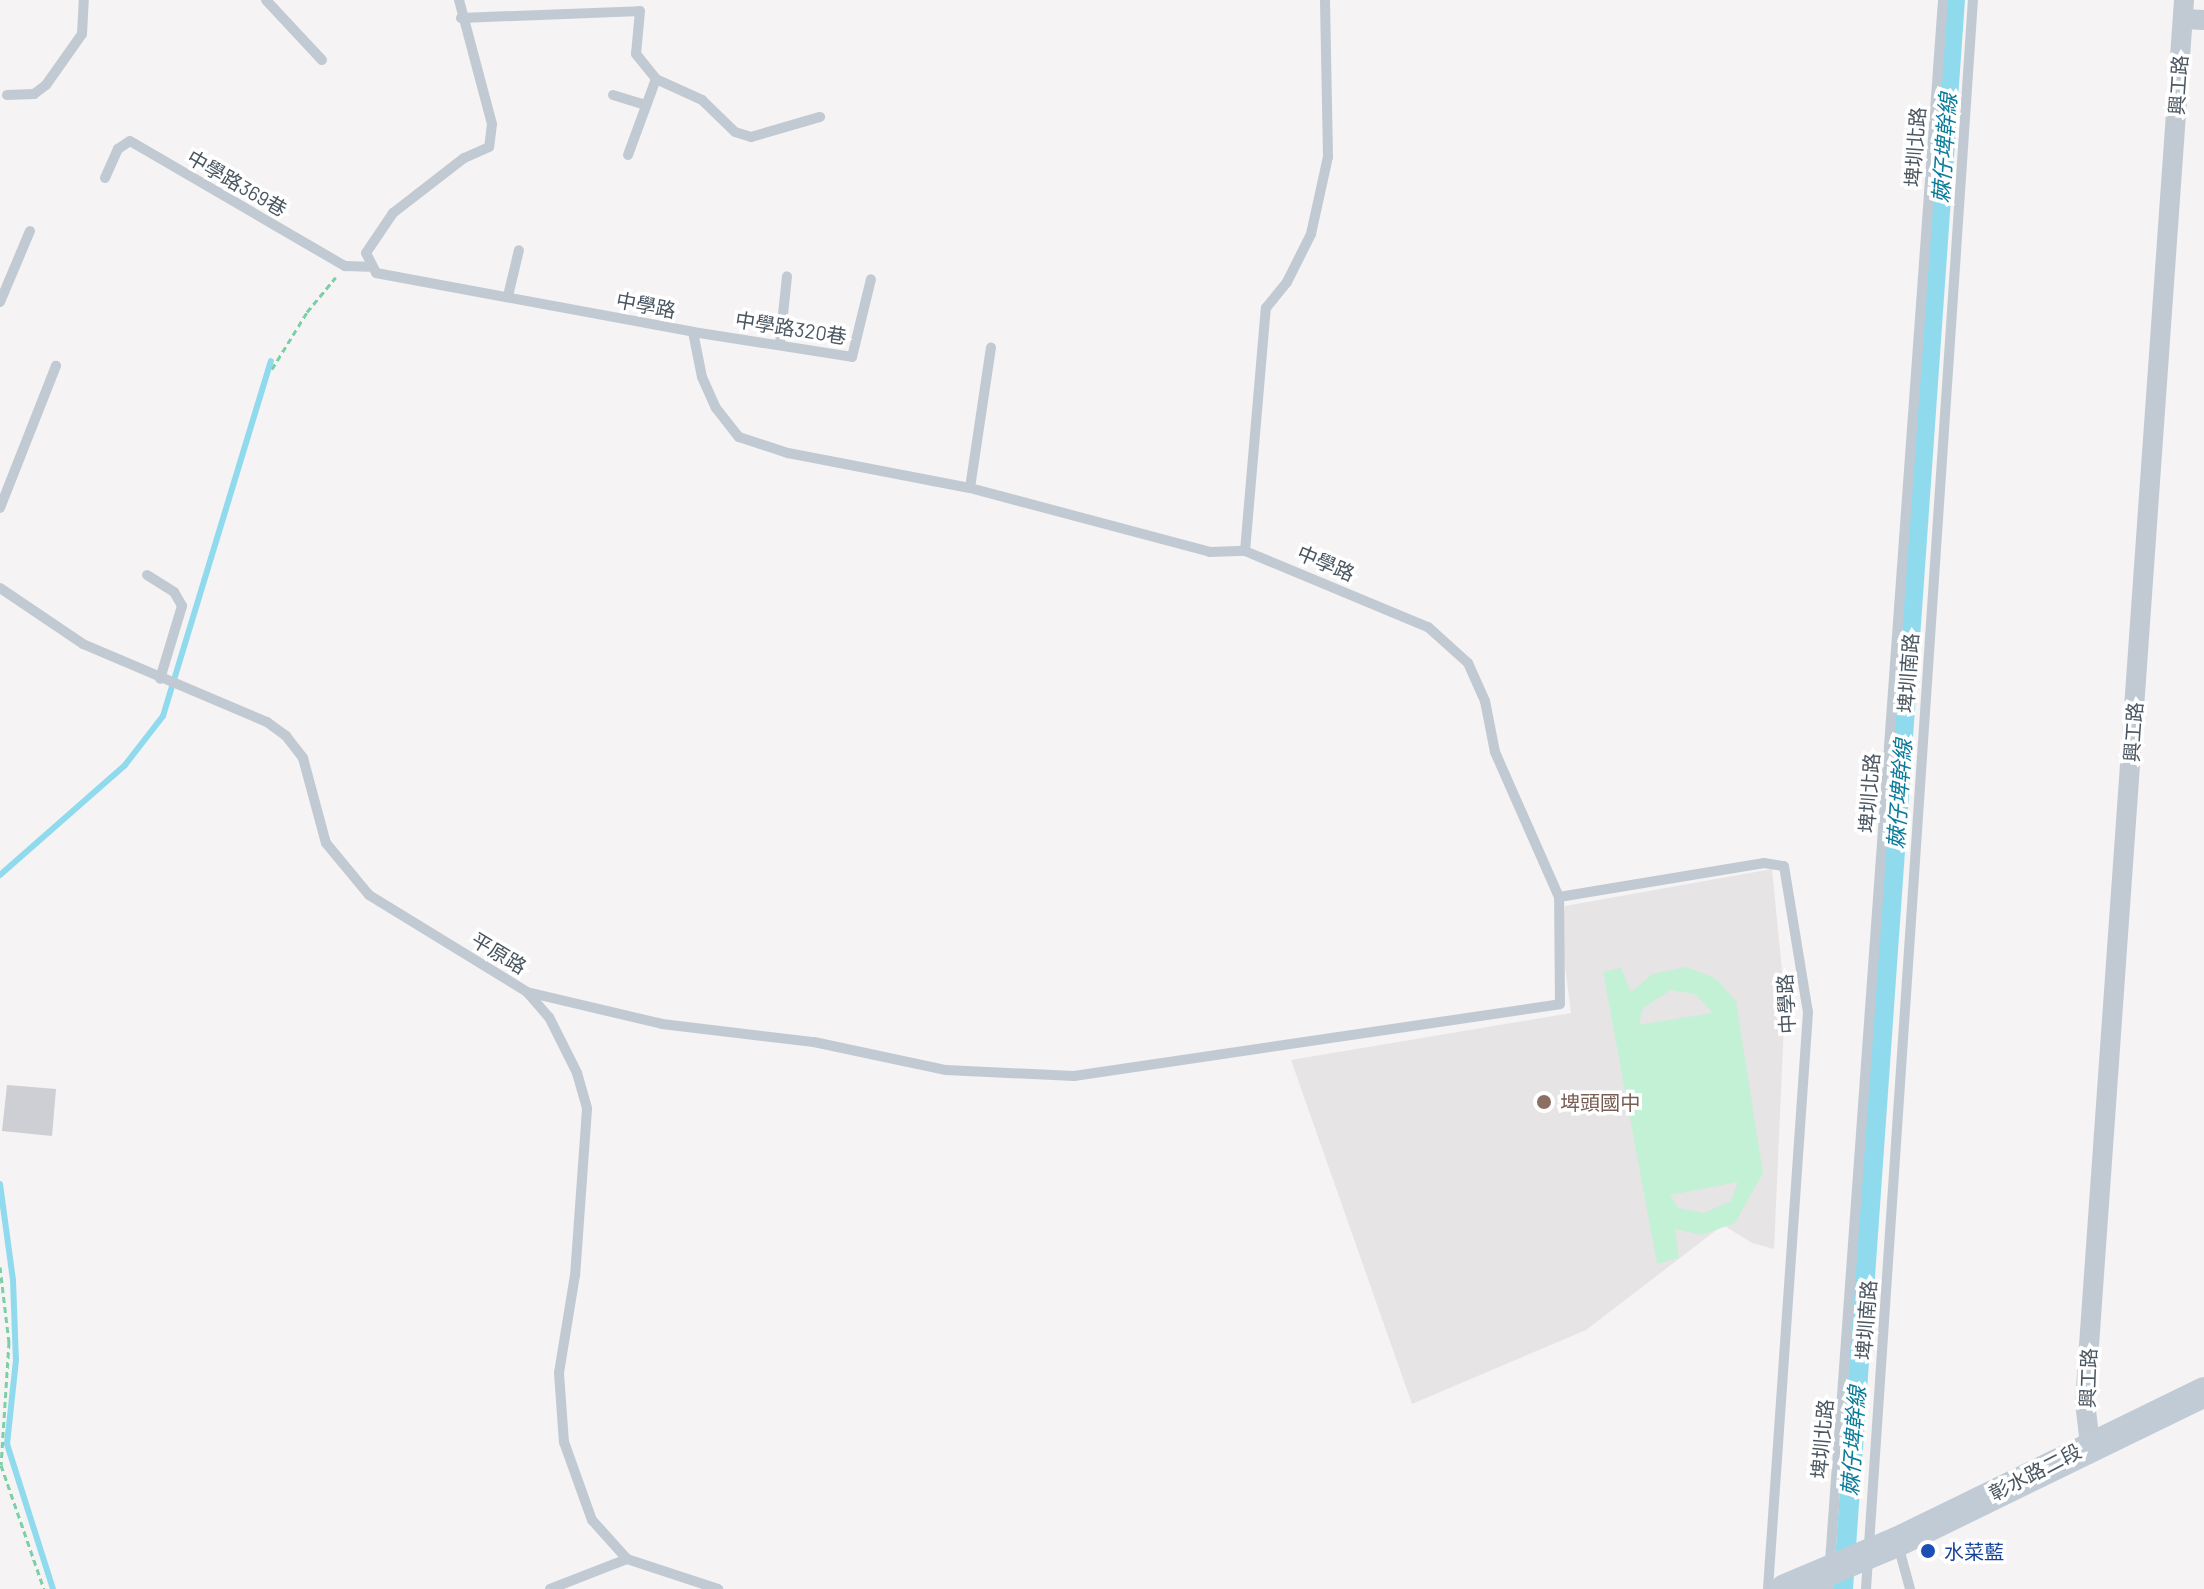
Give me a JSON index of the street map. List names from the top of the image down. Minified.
{"streets":{"main road":["彰水路二段"],"street":["興工路"],"lane":["埤圳北路","中學路369巷","中學路","中學路320巷","埤圳南路","平原路"]},"crossings":[["興工路","彰水路二段"],["埤圳北路","彰水路二段"],["中學路369巷","中學路"],["中學路","中學路320巷"],["埤圳南路","彰水路二段"]],"water":["棘仔埤幹線"],"places":["埤頭國中","水菜藍"]}
